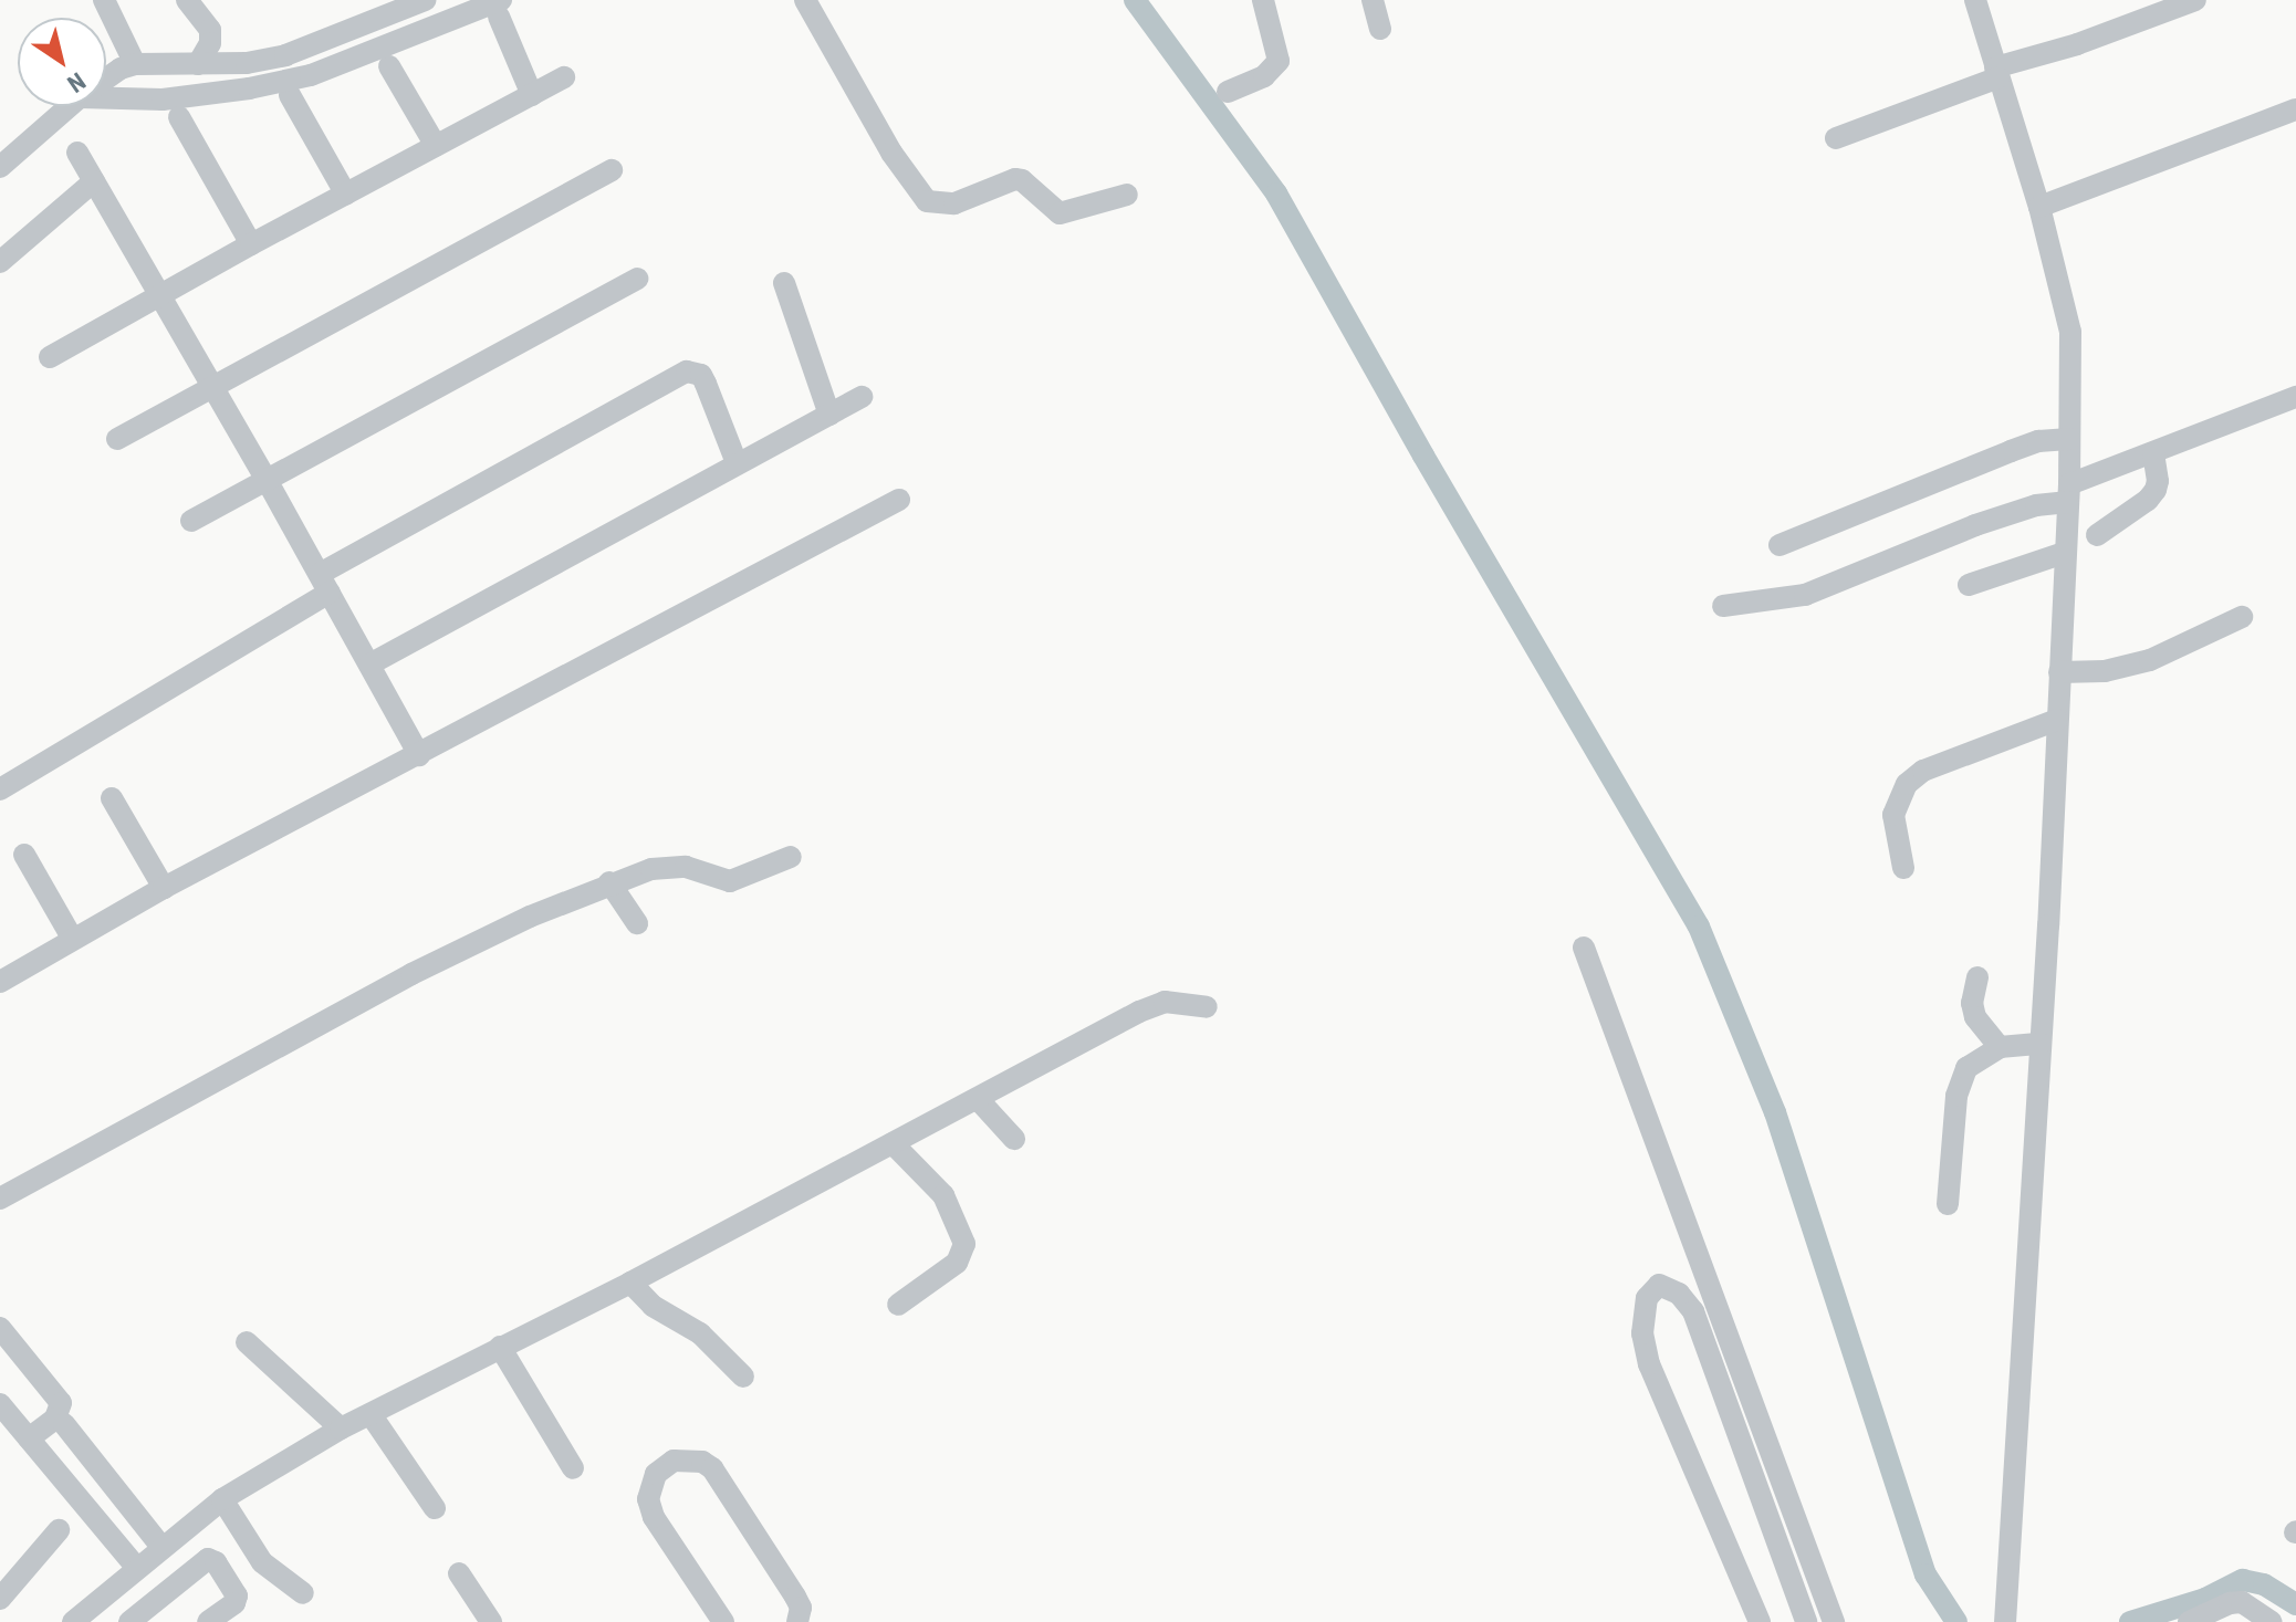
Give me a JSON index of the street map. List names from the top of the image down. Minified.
{"north":"bottom right"}
